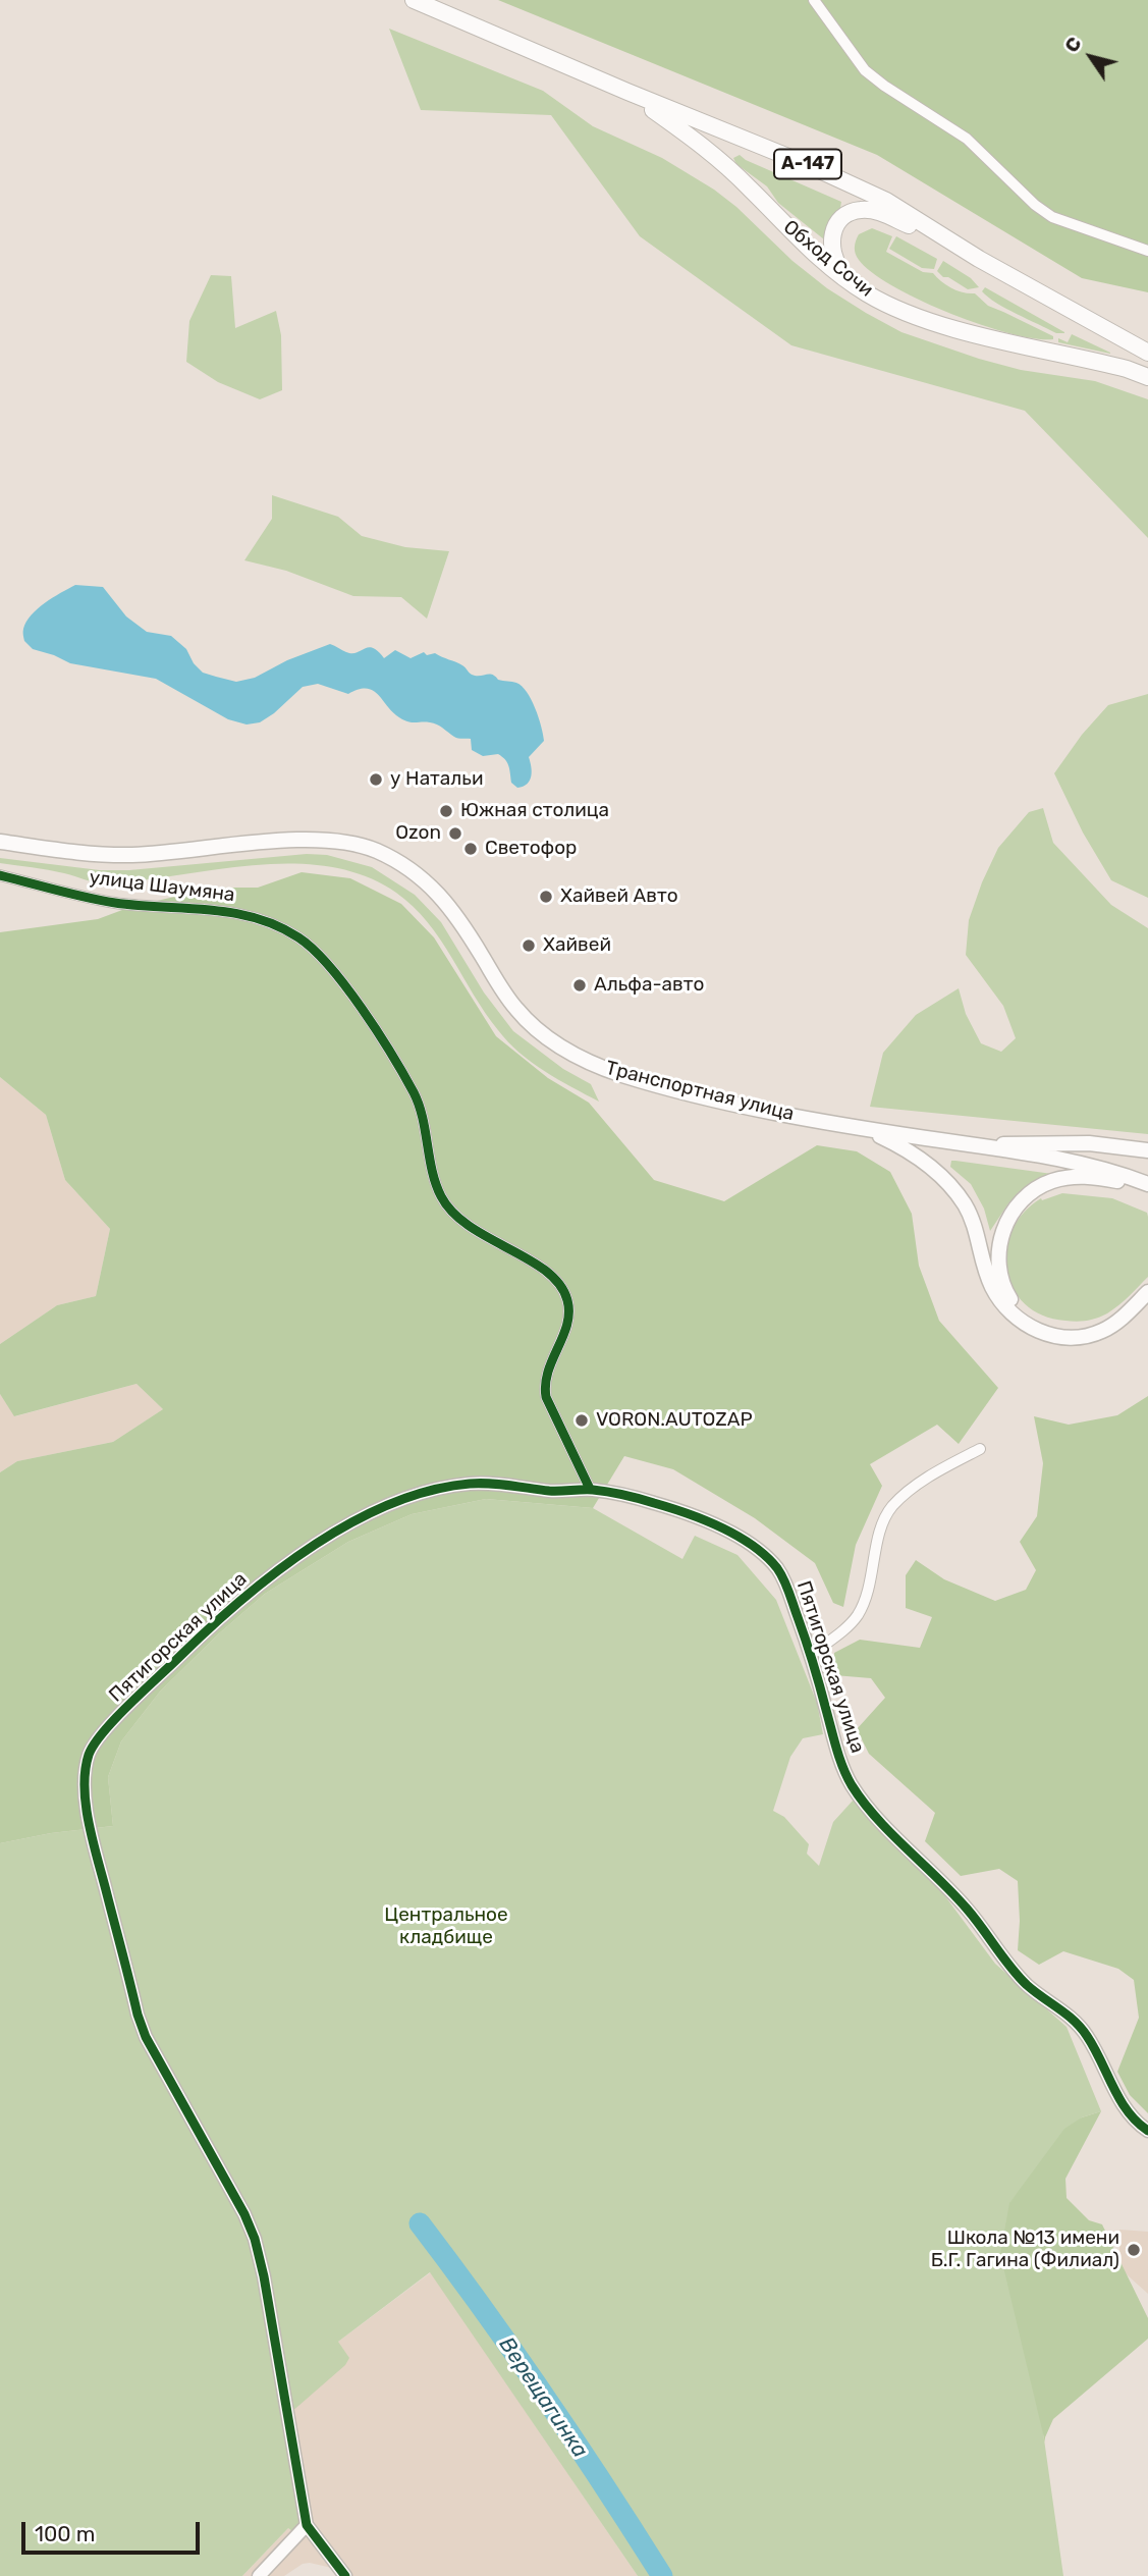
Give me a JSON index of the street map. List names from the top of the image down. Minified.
{"streets":{"highway":["А-147","Обход Сочи"],"main road":["Транспортная улица"],"street":["улица Шаумяна","Пятигорская улица"]},"crossings":[["А-147","Обход Сочи"],["улица Шаумяна","Пятигорская улица"]],"water":["Верещагинка"],"parks":["Центральное кладбище"],"places":["у Натальи","Южная столица","Ozon","Светофор","Хайвей Авто","Хайвей","Альфа-авто","VORON.AUTOZAP","Школа №13 имени Б.Г. Гагина (Филиал)"],"scale_bar":"100 m","north":"top left"}
